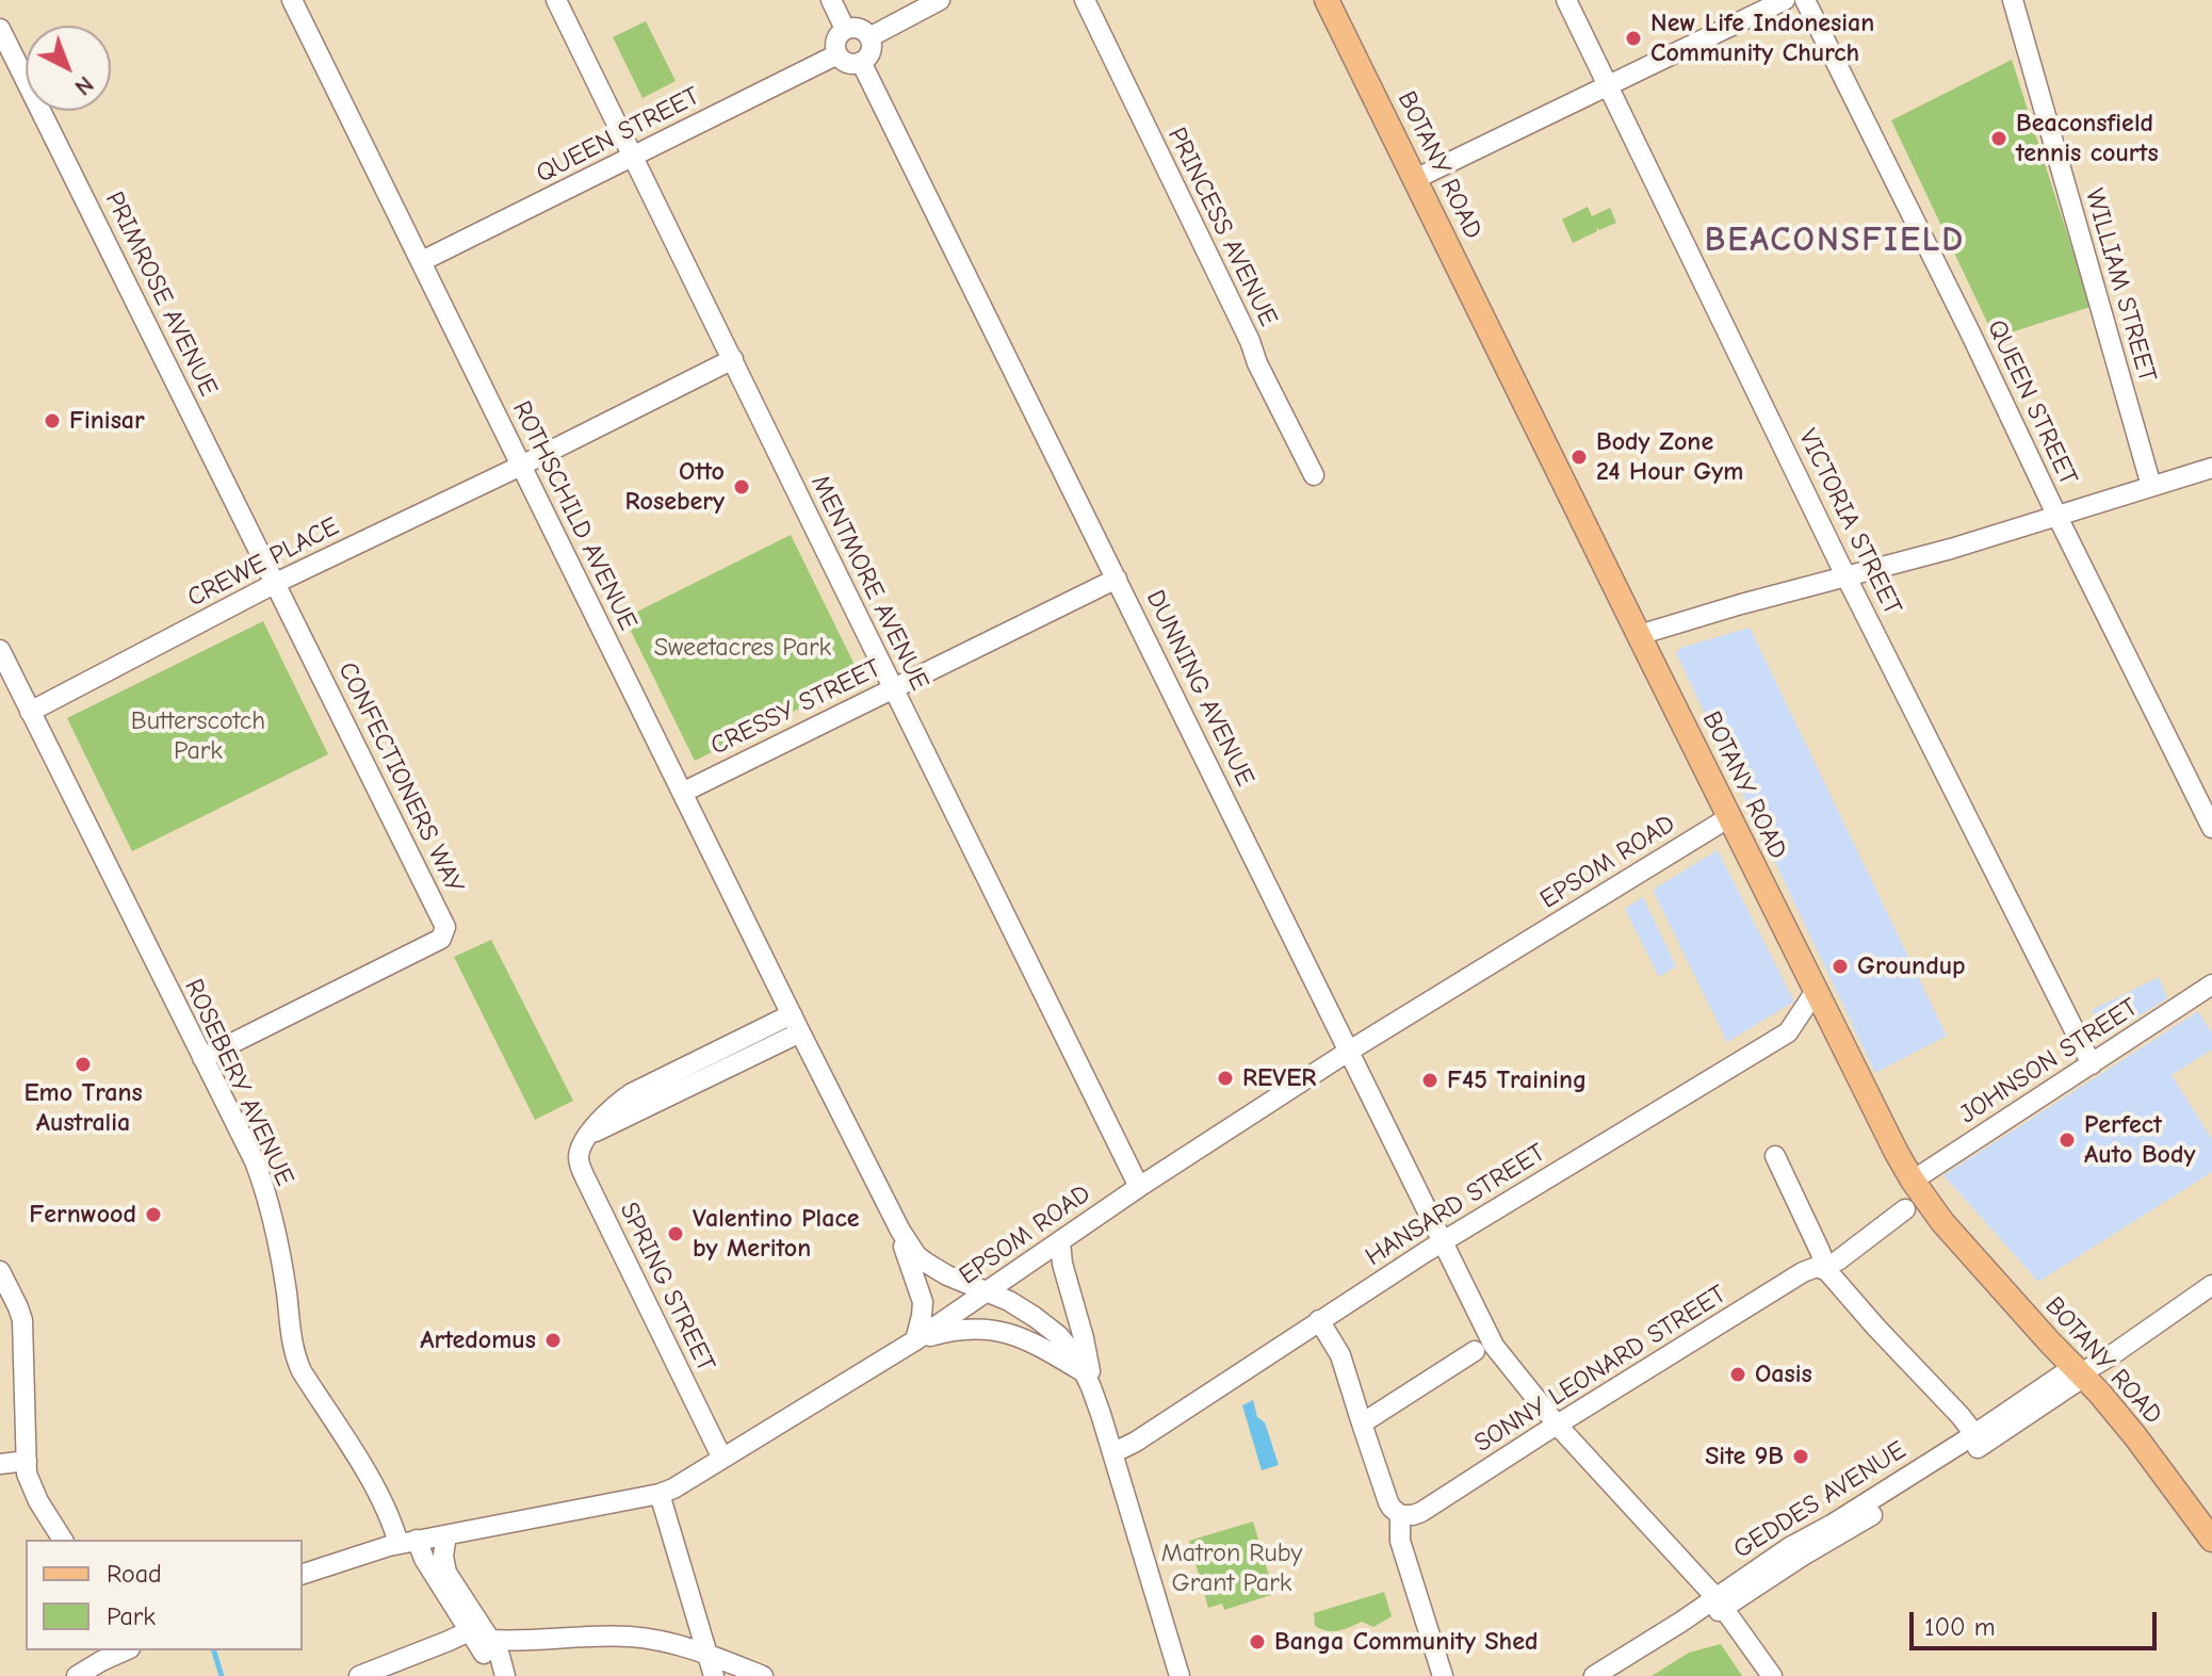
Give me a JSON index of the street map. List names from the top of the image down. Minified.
{"streets":{"main road":["BOTANY ROAD"],"street":["QUEEN STREET","PRINCESS AVENUE","WILLIAM STREET","PRIMROSE AVENUE","ROTHSCHILD AVENUE","VICTORIA STREET","CREWE PLACE","MENTMORE AVENUE","DUNNING AVENUE","CRESSY STREET","CONFECTIONERS WAY","EPSOM ROAD","JOHNSON STREET","ROSEBERY AVENUE","HANSARD STREET","SPRING STREET","SONNY LEONARD STREET","GEDDES AVENUE"]},"crossings":[["QUEEN STREET","ROTHSCHILD AVENUE"],["QUEEN STREET","MENTMORE AVENUE"],["QUEEN STREET","DUNNING AVENUE"],["BOTANY ROAD","EPSOM ROAD"],["BOTANY ROAD","JOHNSON STREET"],["BOTANY ROAD","HANSARD STREET"],["BOTANY ROAD","GEDDES AVENUE"],["PRIMROSE AVENUE","CREWE PLACE"],["PRIMROSE AVENUE","CONFECTIONERS WAY"],["ROTHSCHILD AVENUE","CREWE PLACE"],["ROTHSCHILD AVENUE","CRESSY STREET"],["ROTHSCHILD AVENUE","EPSOM ROAD"],["VICTORIA STREET","JOHNSON STREET"],["CREWE PLACE","MENTMORE AVENUE"],["CREWE PLACE","CONFECTIONERS WAY"],["CREWE PLACE","ROSEBERY AVENUE"],["MENTMORE AVENUE","CRESSY STREET"],["MENTMORE AVENUE","EPSOM ROAD"],["DUNNING AVENUE","CRESSY STREET"],["DUNNING AVENUE","EPSOM ROAD"],["DUNNING AVENUE","HANSARD STREET"],["DUNNING AVENUE","SONNY LEONARD STREET"],["DUNNING AVENUE","GEDDES AVENUE"],["CONFECTIONERS WAY","ROSEBERY AVENUE"],["EPSOM ROAD","ROSEBERY AVENUE"],["EPSOM ROAD","SPRING STREET"]],"districts":["BEACONSFIELD"],"parks":["Sweetacres Park","Butterscotch Park","Matron Ruby Grant Park"],"places":["New Life Indonesian Community Church","Beaconsfield tennis courts","Finisar","Body Zone 24 Hour Gym","Otto Rosebery","Groundup","Emo Trans Australia","REVER","F45 Training","Perfect Auto Body","Fernwood","Valentino Place by Meriton","Artedomus","Oasis","Site 9B","Banga Community Shed"],"legend":["Road","Park"],"scale_bar":"100 m","north":"bottom right"}
